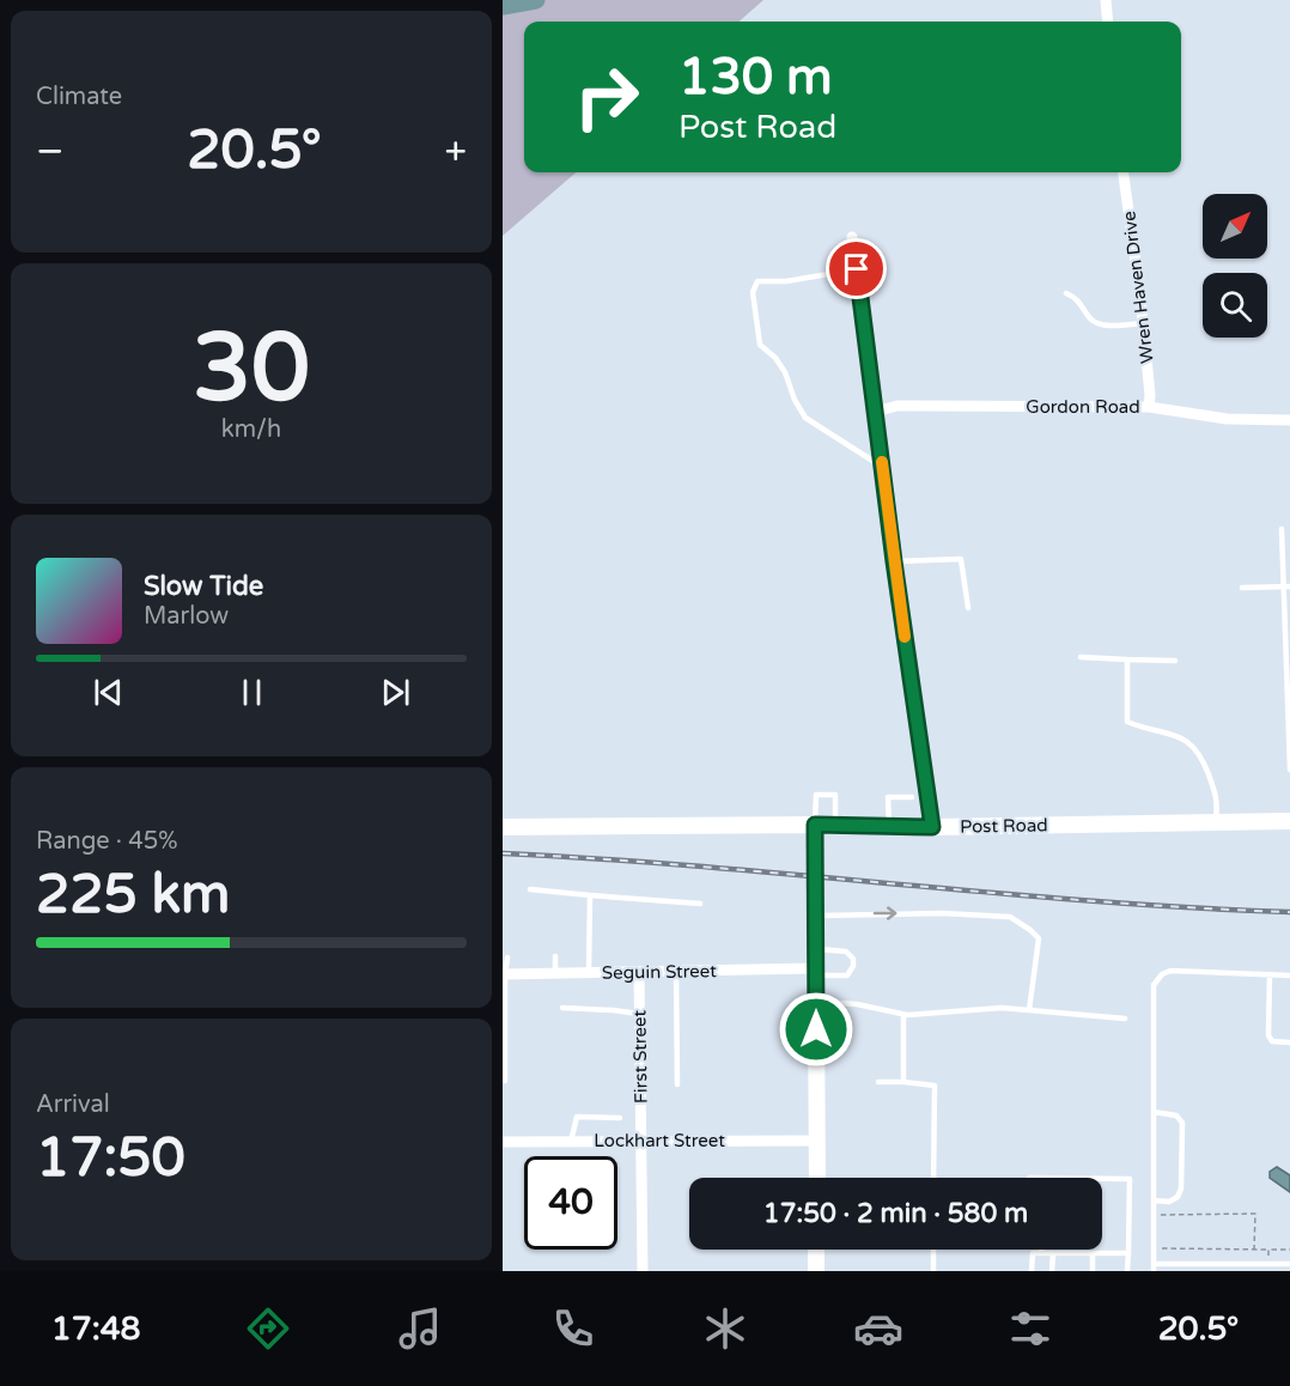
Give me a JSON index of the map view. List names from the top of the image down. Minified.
{"streets":{"street":["Wren Haven Drive","Gordon Road","Post Road","Seguin Street","First Street","Lockhart Street"]},"crossings":[["Wren Haven Drive","Gordon Road"],["Seguin Street","First Street"],["First Street","Lockhart Street"]],"north":"top right","page":{"tile":["Climate",["30","km/h"],["Range · 45%","225 km"],["Arrival","17:50"]],"turn":["130 m","Post Road"],"heat":["−","20.5°","+"],"song":["Slow Tide","Marlow"],"limit":"40","trip":"17:50 · 2 min · 580 m","tabs":["17:48","20.5°"]}}
